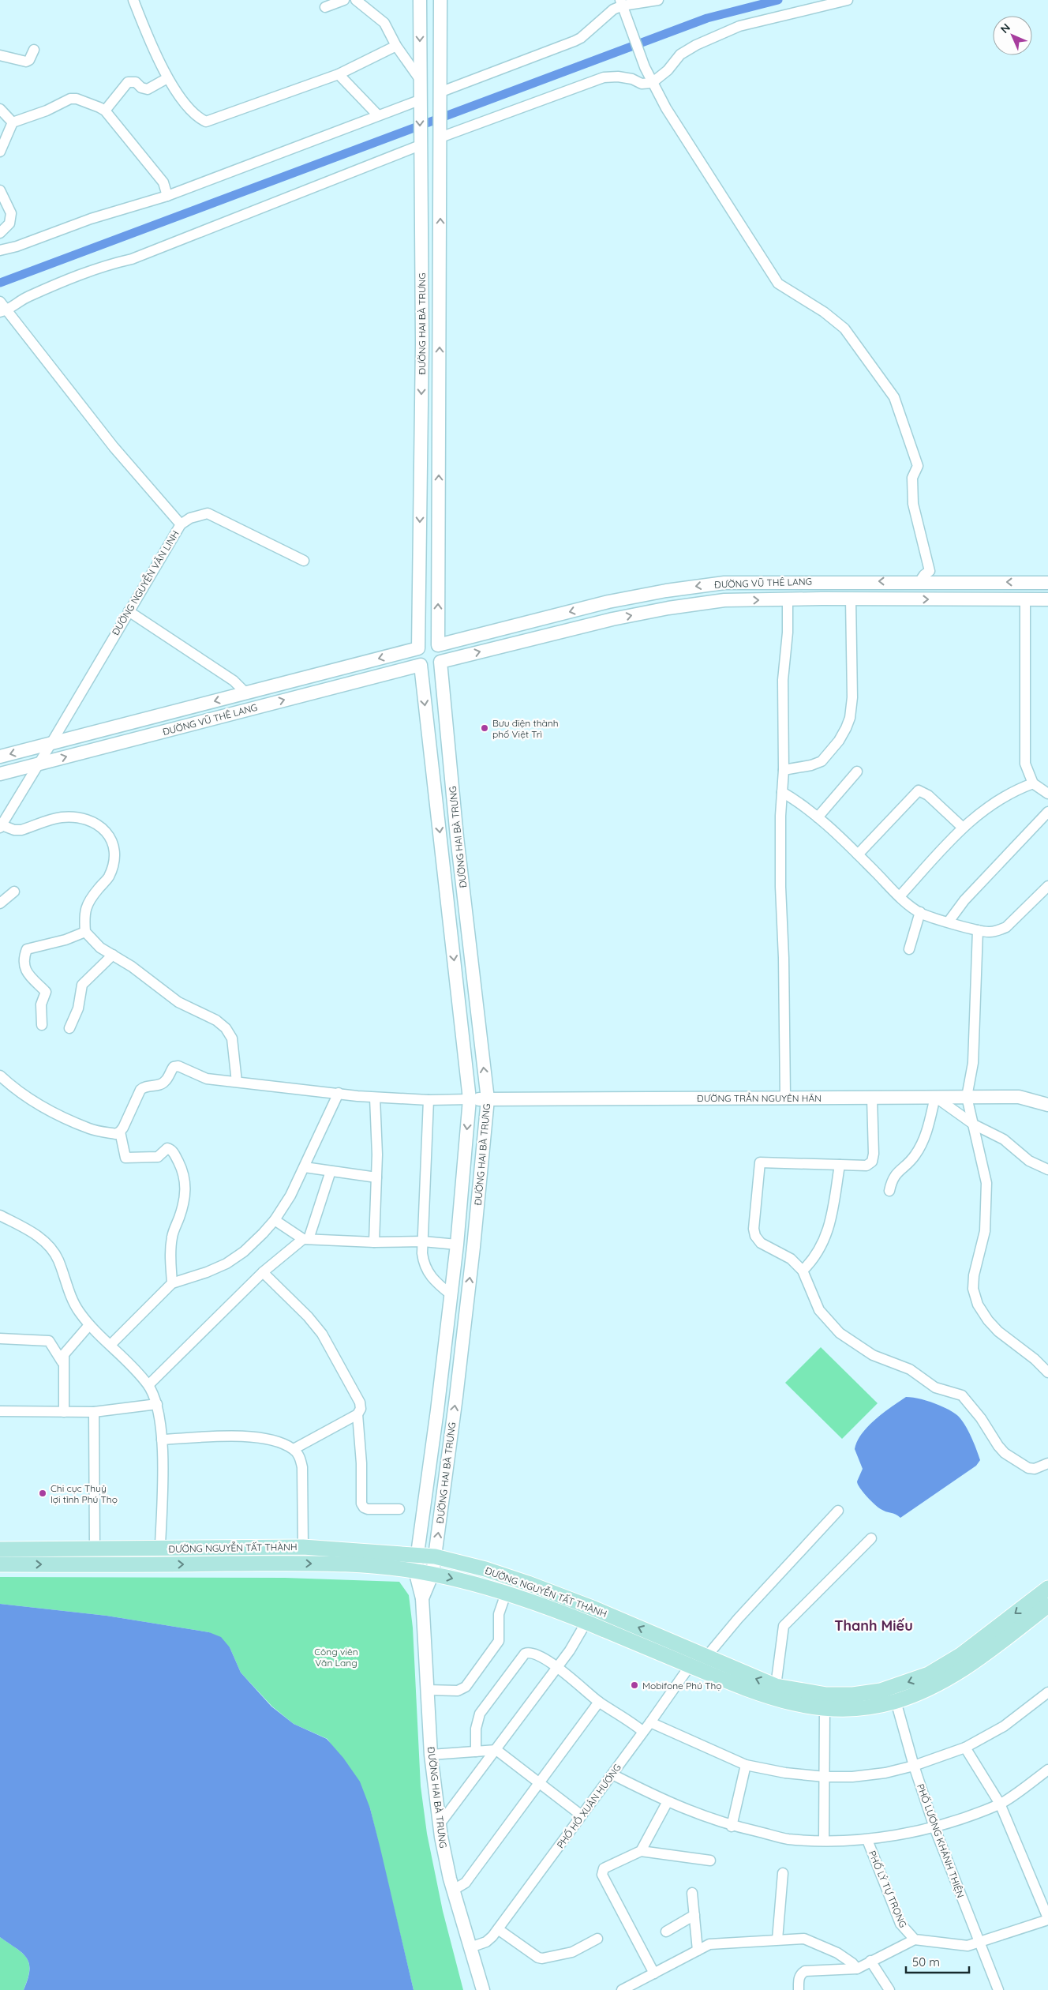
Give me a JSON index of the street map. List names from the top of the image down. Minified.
{"streets":{"main road":["ĐƯỜNG NGUYỄN TẤT THÀNH"],"street":["ĐƯỜNG HAI BÀ TRƯNG","ĐƯỜNG NGUYỄN VĂN LINH","ĐƯỜNG VŨ THÊ LANG","ĐƯỜNG TRẦN NGUYÊN HÃN","PHỐ HỒ XUÂN HƯƠNG","PHỐ LƯƠNG KHÁNH THIỆN","PHỐ LÝ TỰ TRỌNG"]},"crossings":[["ĐƯỜNG HAI BÀ TRƯNG","ĐƯỜNG VŨ THÊ LANG"],["ĐƯỜNG HAI BÀ TRƯNG","ĐƯỜNG TRẦN NGUYÊN HÃN"],["ĐƯỜNG HAI BÀ TRƯNG","ĐƯỜNG NGUYỄN TẤT THÀNH"],["ĐƯỜNG HAI BÀ TRƯNG","PHỐ HỒ XUÂN HƯƠNG"],["ĐƯỜNG NGUYỄN VĂN LINH","ĐƯỜNG VŨ THÊ LANG"],["ĐƯỜNG NGUYỄN TẤT THÀNH","PHỐ HỒ XUÂN HƯƠNG"],["ĐƯỜNG NGUYỄN TẤT THÀNH","PHỐ LƯƠNG KHÁNH THIỆN"]],"districts":["Thanh Miếu"],"parks":["Công viên Văn Lang"],"places":["Bưu điện thành phố Việt Trì","Chi cục Thuỷ lợi tỉnh Phú Thọ","Mobifone Phú Thọ"],"scale_bar":"50 m","north":"top left"}
